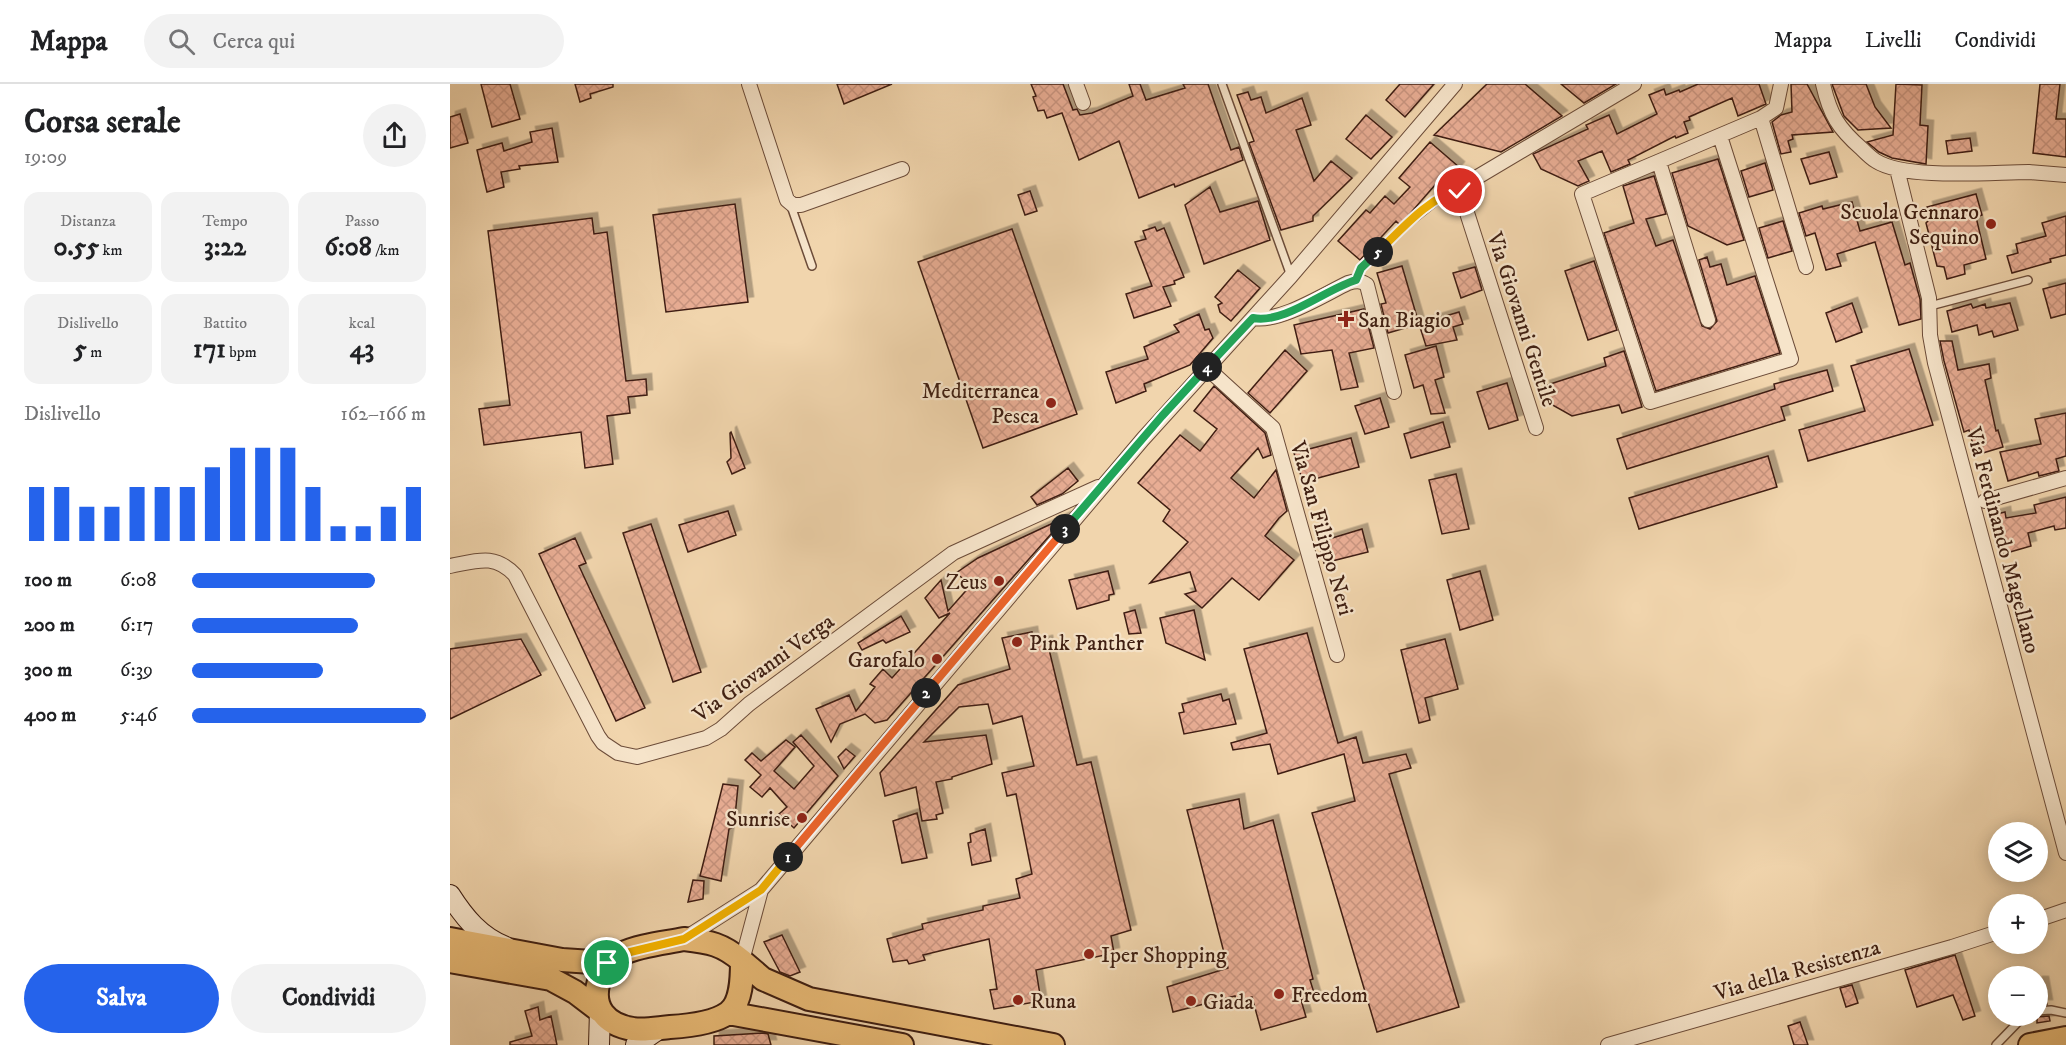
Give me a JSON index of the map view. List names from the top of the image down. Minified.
{"streets":{"street":["Via Giovanni Gentile","Via San Filippo Neri","Via Ferdinando Magellano","Via Giovanni Verga","Via della Resistenza"]},"places":{"other":["Scuola Gennaro Sequino","Mediterranea Pesca","Zeus","Pink Panther","Garofalo","Sunrise","Iper Shopping","Freedom","Runa","Giada"],"health":["San Biagio"]},"page":{"header":"Mappa","search":"Cerca qui","nav":["Mappa","Livelli","Condividi"],"heading":["Corsa serale","19:09"],"stats":[["Distanza","0.55 km"],["Tempo","3:22"],["Passo","6:08 /km"],["Dislivello","5 m"],["Battito","171 bpm"],["kcal","43"]],"pins":["5","4","3","2","1"],"chart":["Dislivello","162–166 m"],"list":[{"name":"100 m","note":"6:08"},{"name":"200 m","note":"6:17"},{"name":"300 m","note":"6:39"},{"name":"400 m","note":"5:46"}],"map_buttons":["+","−"],"buttons":["Salva","Condividi"]}}
